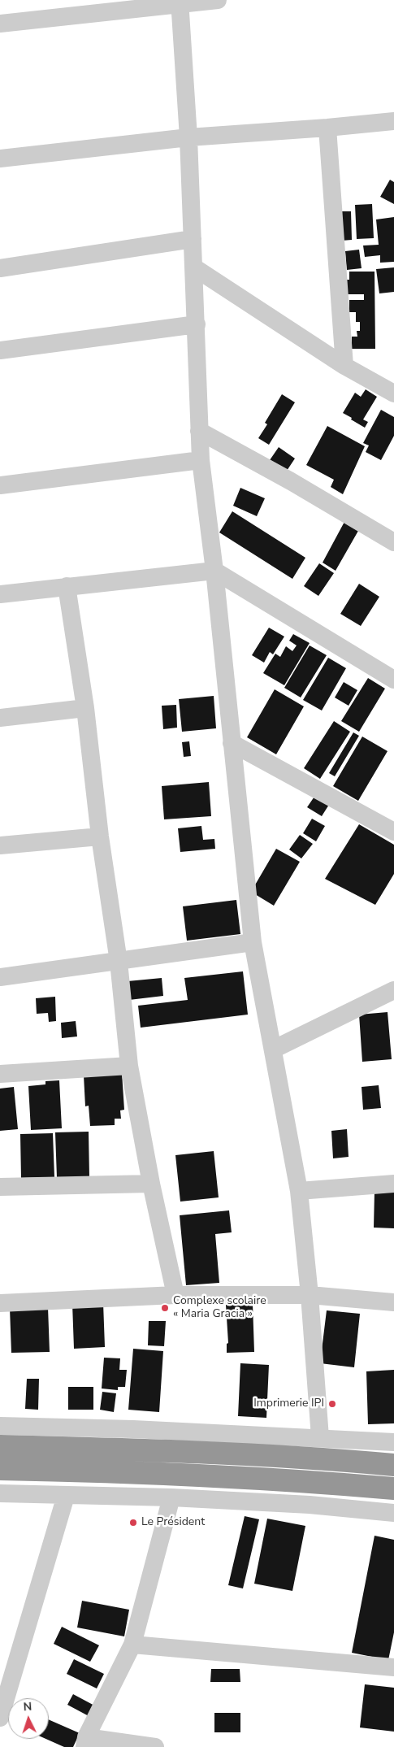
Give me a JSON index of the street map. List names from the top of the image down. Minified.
{"places":["Complexe scolaire « Maria Gracia »","Imprimerie IPI","Le Président"],"north":"top"}
